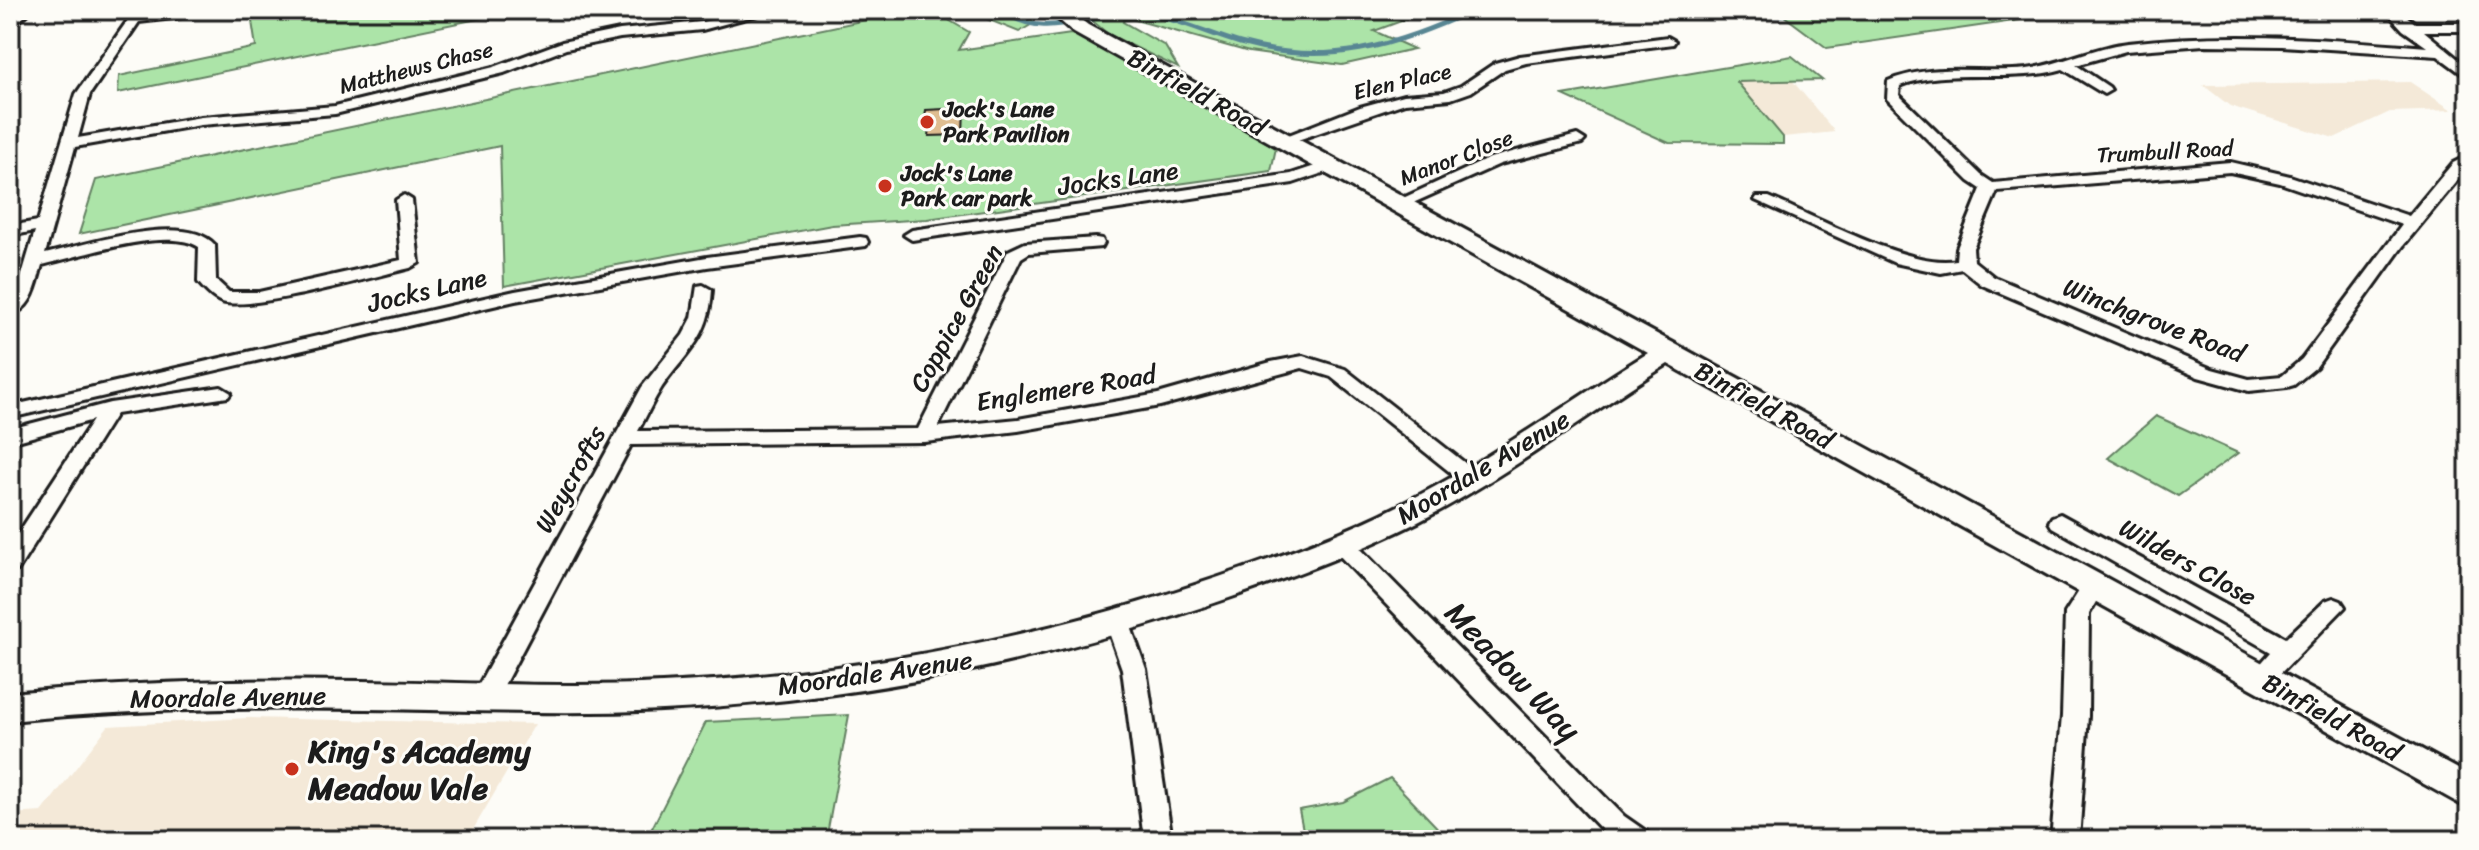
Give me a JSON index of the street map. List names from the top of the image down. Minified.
{"streets":{"main road":["Binfield Road","Moordale Avenue"],"street":["Matthews Chase","Elen Place","Trumbull Road","Manor Close","Jocks Lane","Coppice Green","Winchgrove Road","Englemere Road","Weycrofts","Wilders Close","Meadow Way"]},"crossings":[["Elen Place","Binfield Road"],["Binfield Road","Manor Close"],["Binfield Road","Jocks Lane"],["Binfield Road","Moordale Avenue"],["Trumbull Road","Winchgrove Road"],["Coppice Green","Englemere Road"],["Englemere Road","Moordale Avenue"],["Englemere Road","Weycrofts"],["Moordale Avenue","Weycrofts"],["Moordale Avenue","Meadow Way"]],"places":["Jock's Lane Park Pavilion","Jock's Lane Park car park","King's Academy Meadow Vale"]}
